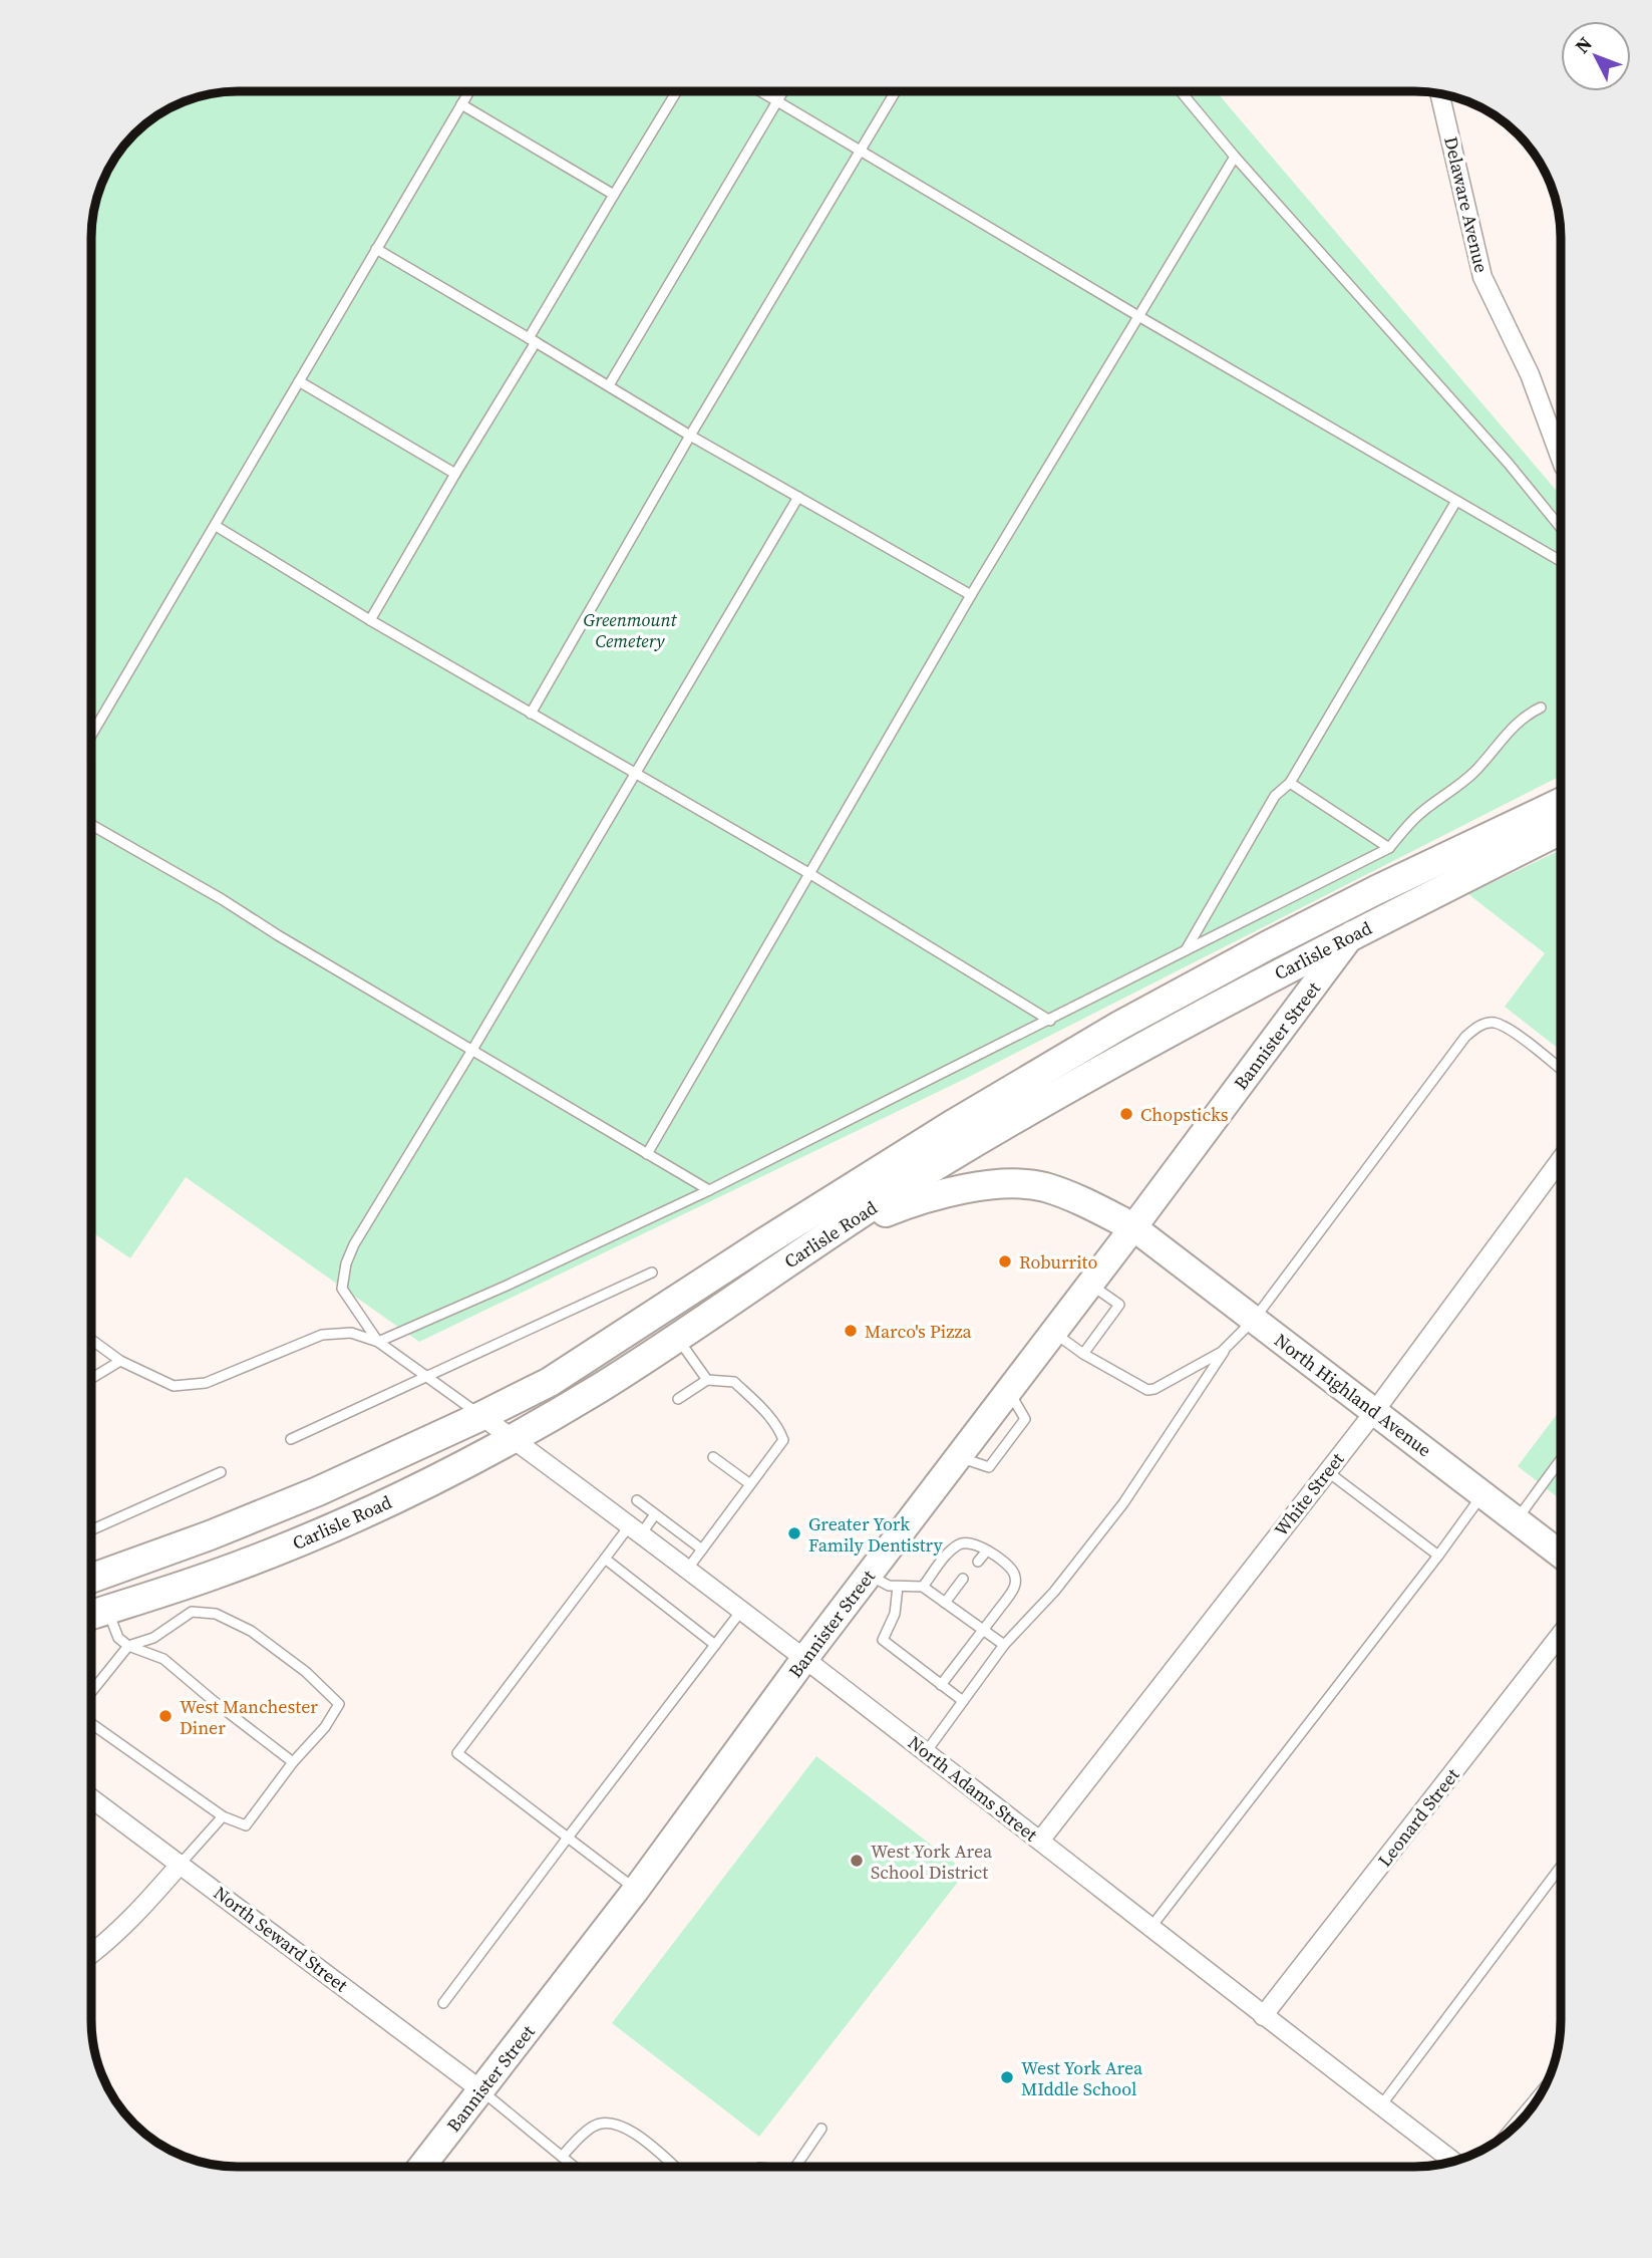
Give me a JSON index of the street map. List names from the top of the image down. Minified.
{"streets":{"main road":["Carlisle Road"],"street":["Delaware Avenue","Bannister Street","North Highland Avenue","White Street","North Adams Street","Leonard Street","North Seward Street"]},"crossings":[["Carlisle Road","Bannister Street"],["Carlisle Road","North Adams Street"],["Bannister Street","North Highland Avenue"],["Bannister Street","North Adams Street"],["Bannister Street","North Seward Street"],["North Highland Avenue","White Street"],["White Street","North Adams Street"],["North Adams Street","Leonard Street"]],"parks":["Greenmount Cemetery"],"places":["Chopsticks","Roburrito","Marco's Pizza","Greater York Family Dentistry","West Manchester Diner","West York Area School District","West York Area MIddle School"],"north":"top left"}
